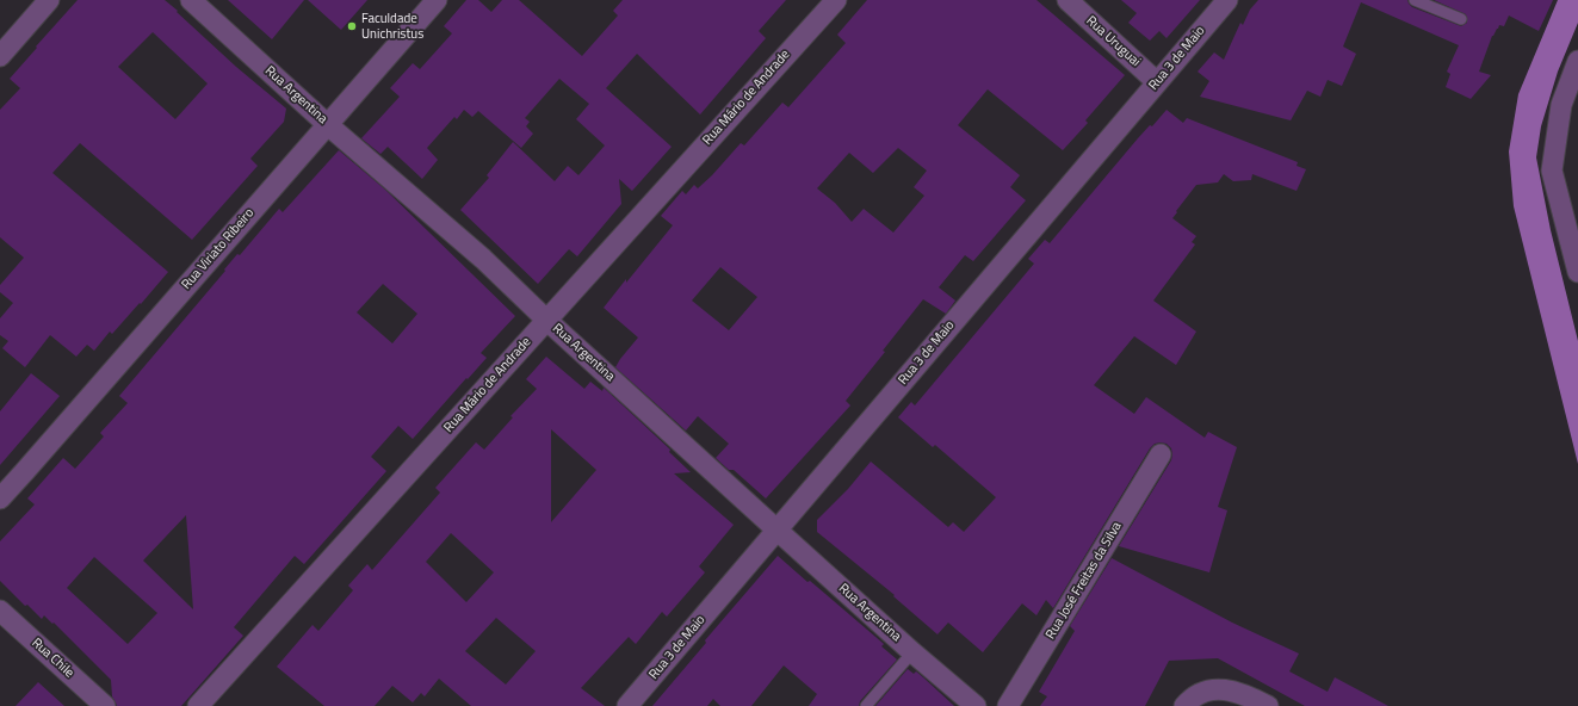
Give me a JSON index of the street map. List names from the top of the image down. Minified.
{"streets":{"street":["Rua Uruguai","Rua 3 de Maio","Rua Argentina","Rua Mário de Andrade","Rua Viriato Ribeiro","Rua José Freitas da Silva","Rua Chile"]},"crossings":[["Rua Uruguai","Rua 3 de Maio"],["Rua 3 de Maio","Rua Argentina"],["Rua Argentina","Rua Mário de Andrade"],["Rua Argentina","Rua Viriato Ribeiro"]],"places":["Faculdade Unichristus"]}
